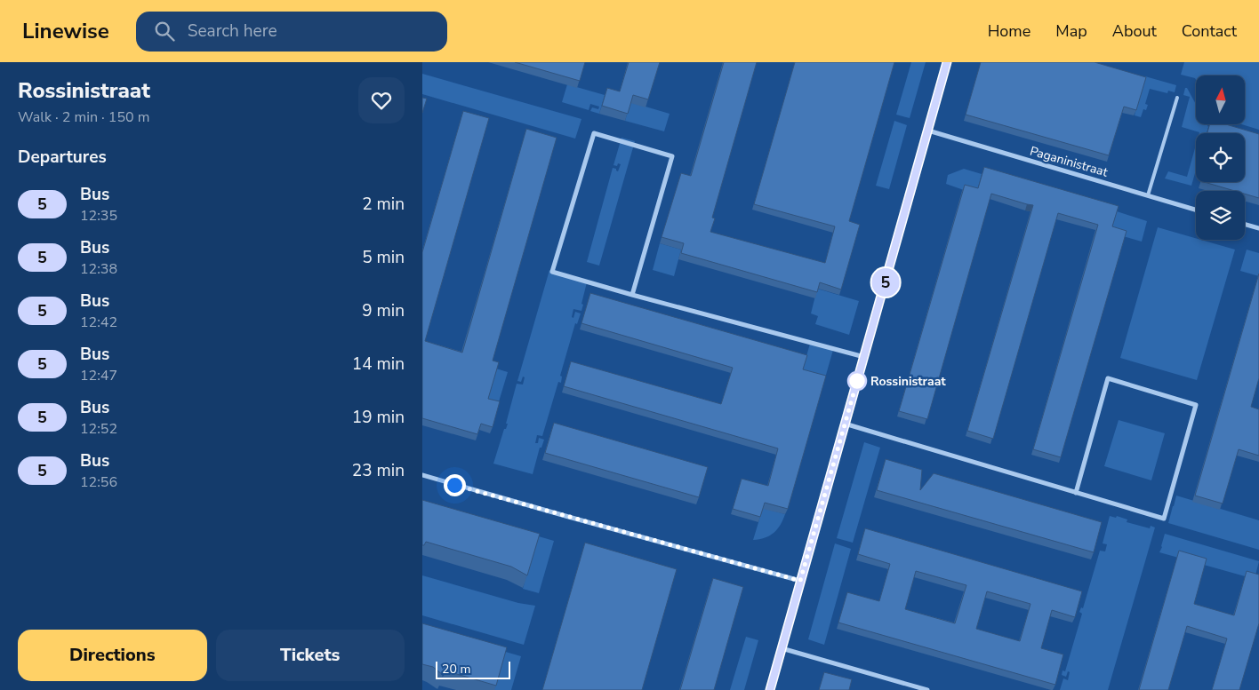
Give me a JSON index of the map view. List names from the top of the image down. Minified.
{"streets":{"street":["Paganinistraat"]},"places":["Rossinistraat"],"lines":["bus line 5"],"scale_bar":"20 m","north":"top","page":{"header":"Linewise","search":"Search here","nav":["Home","Map","About","Contact"],"heading":[["Rossinistraat","Walk · 2 min · 150 m"],"Departures"],"on_map":"5","list":[{"mark":"5","name":"Bus","note":"12:35","value":"2 min"},{"mark":"5","name":"Bus","note":"12:38","value":"5 min"},{"mark":"5","name":"Bus","note":"12:42","value":"9 min"},{"mark":"5","name":"Bus","note":"12:47","value":"14 min"},{"mark":"5","name":"Bus","note":"12:52","value":"19 min"},{"mark":"5","name":"Bus","note":"12:56","value":"23 min"}],"buttons":["Directions","Tickets"],"scale":"20 m"}}
